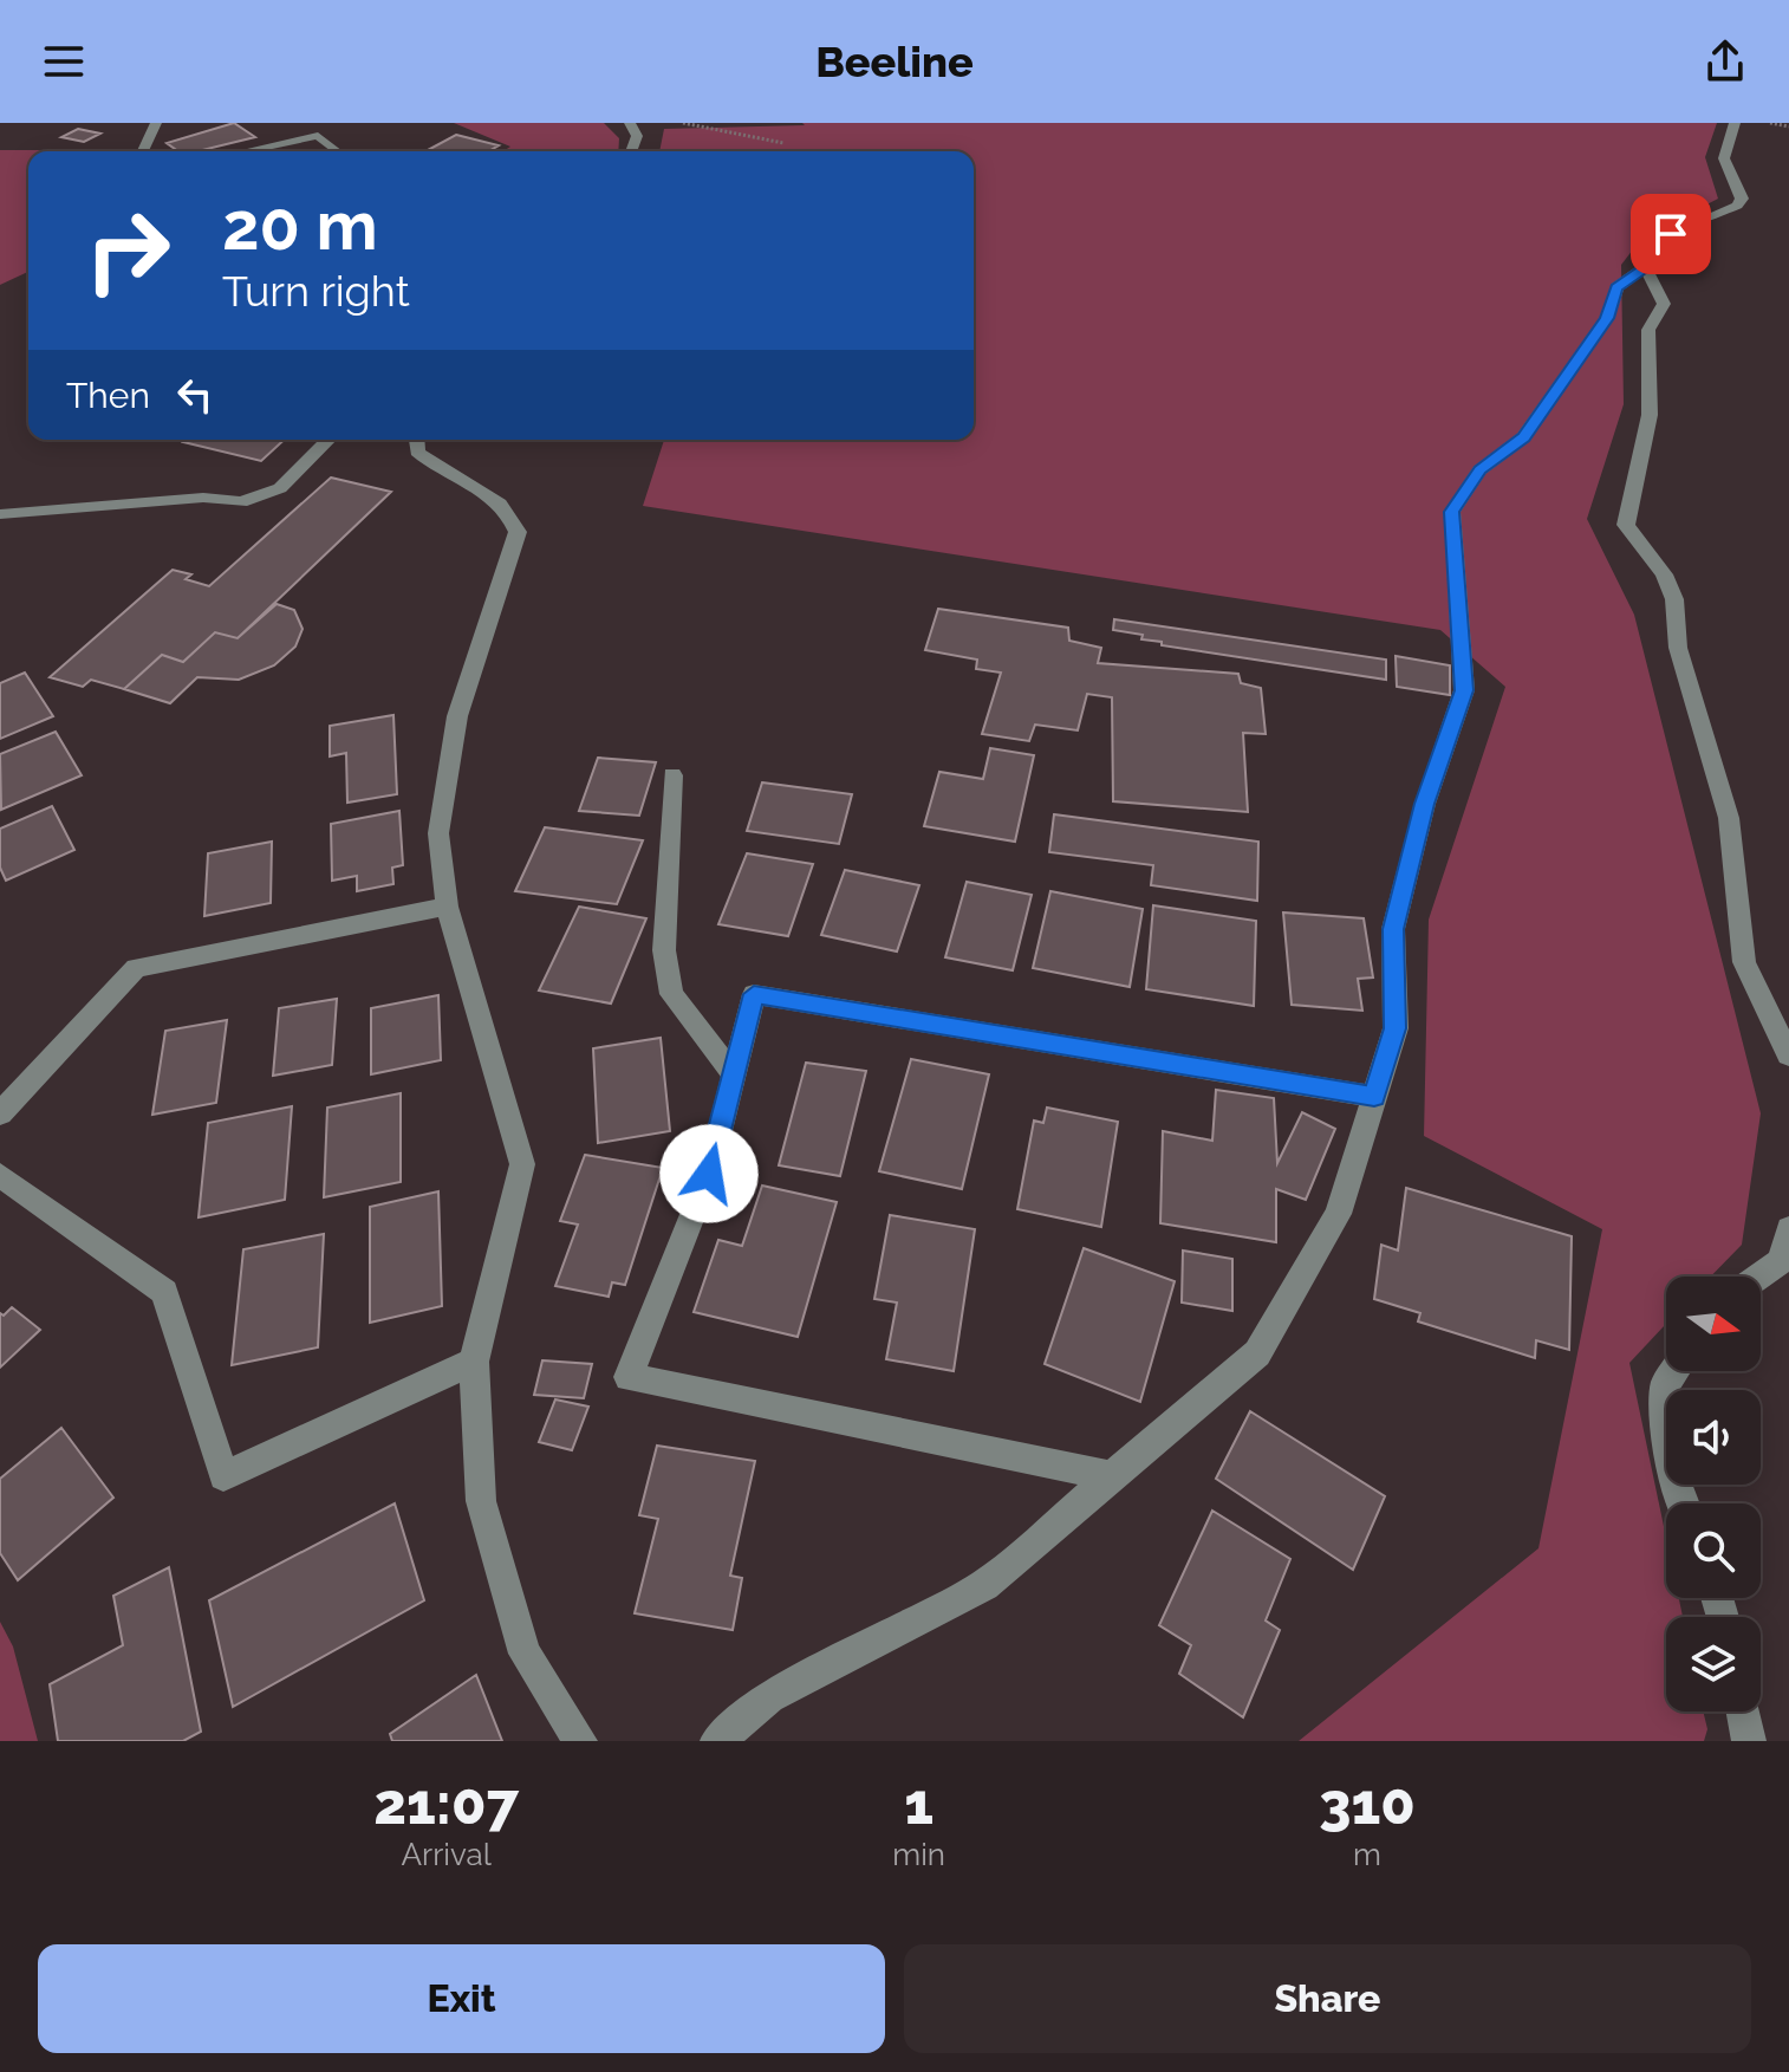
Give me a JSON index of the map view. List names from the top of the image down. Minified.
{"north":"right","page":{"header":"Beeline","turn":["20 m","Turn right"],"then":"Then","eta":["21:07","Arrival","1","min","310","m"],"buttons":["Exit","Share"]}}
